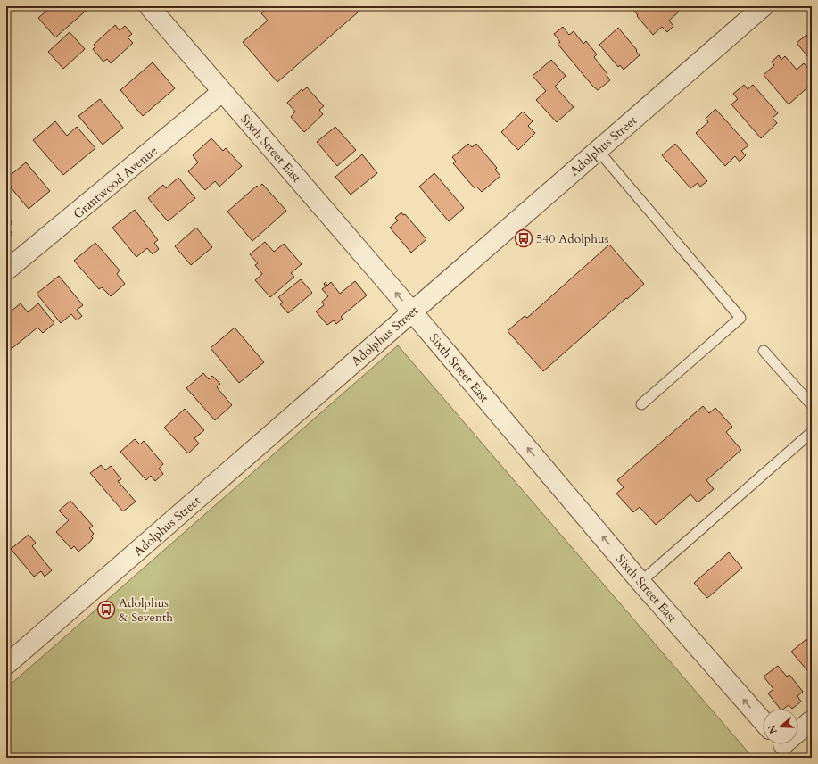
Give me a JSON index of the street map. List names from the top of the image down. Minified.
{"streets":{"street":["Adolphus Street","Sixth Street East","Grantwood Avenue"]},"crossings":[["Adolphus Street","Sixth Street East"],["Sixth Street East","Grantwood Avenue"]],"one_way":["Sixth Street East"],"places":{"bus stop":["540 Adolphus","Adolphus & Seventh"]},"north":"left"}
